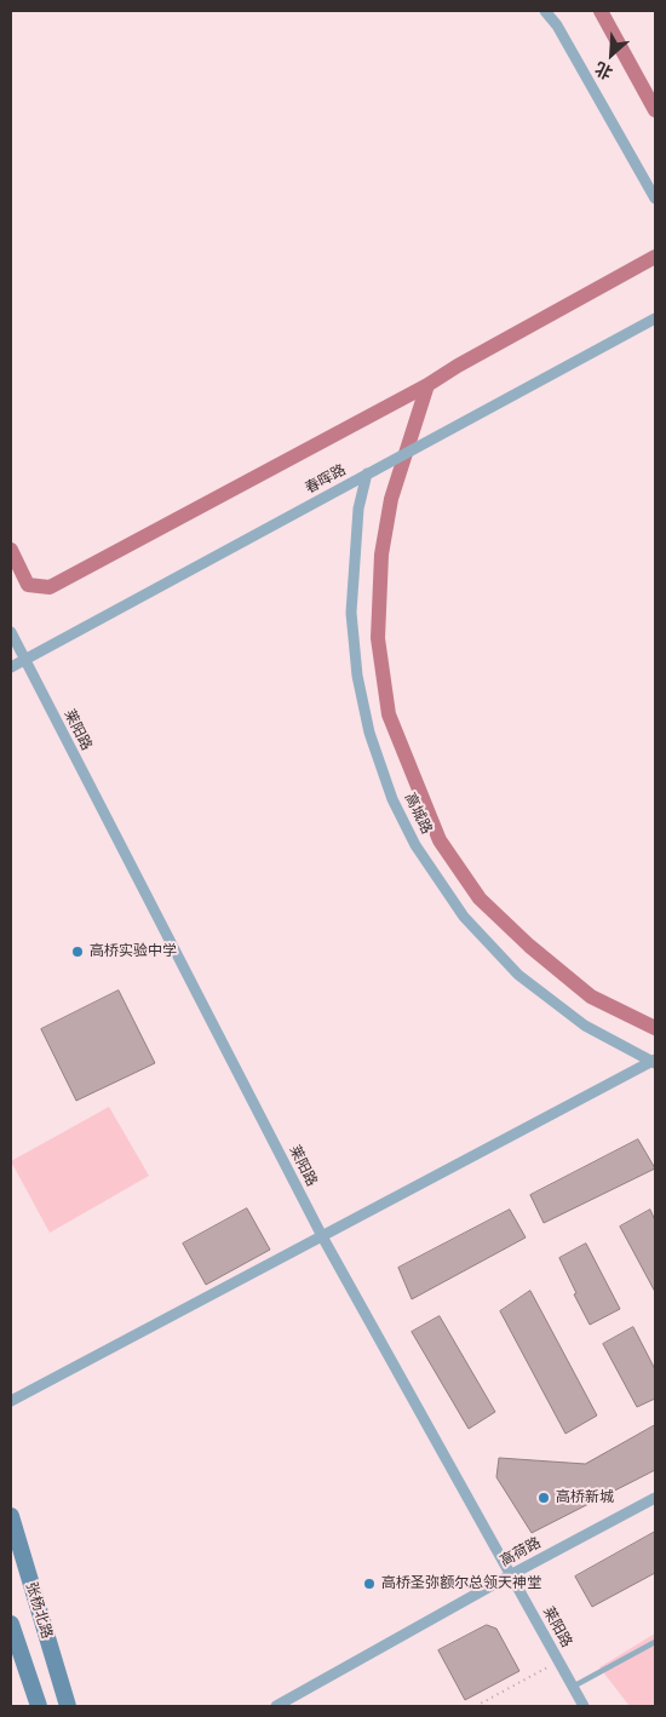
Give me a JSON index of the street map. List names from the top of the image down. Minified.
{"streets":{"main road":["张杨北路"],"street":["春晖路","莱阳路","高城路","高荷路"]},"crossings":[["春晖路","莱阳路"],["春晖路","高城路"],["莱阳路","高荷路"]],"places":["高桥实验中学","高桥新城","高桥圣弥额尔总领天神堂"],"north":"bottom left"}
